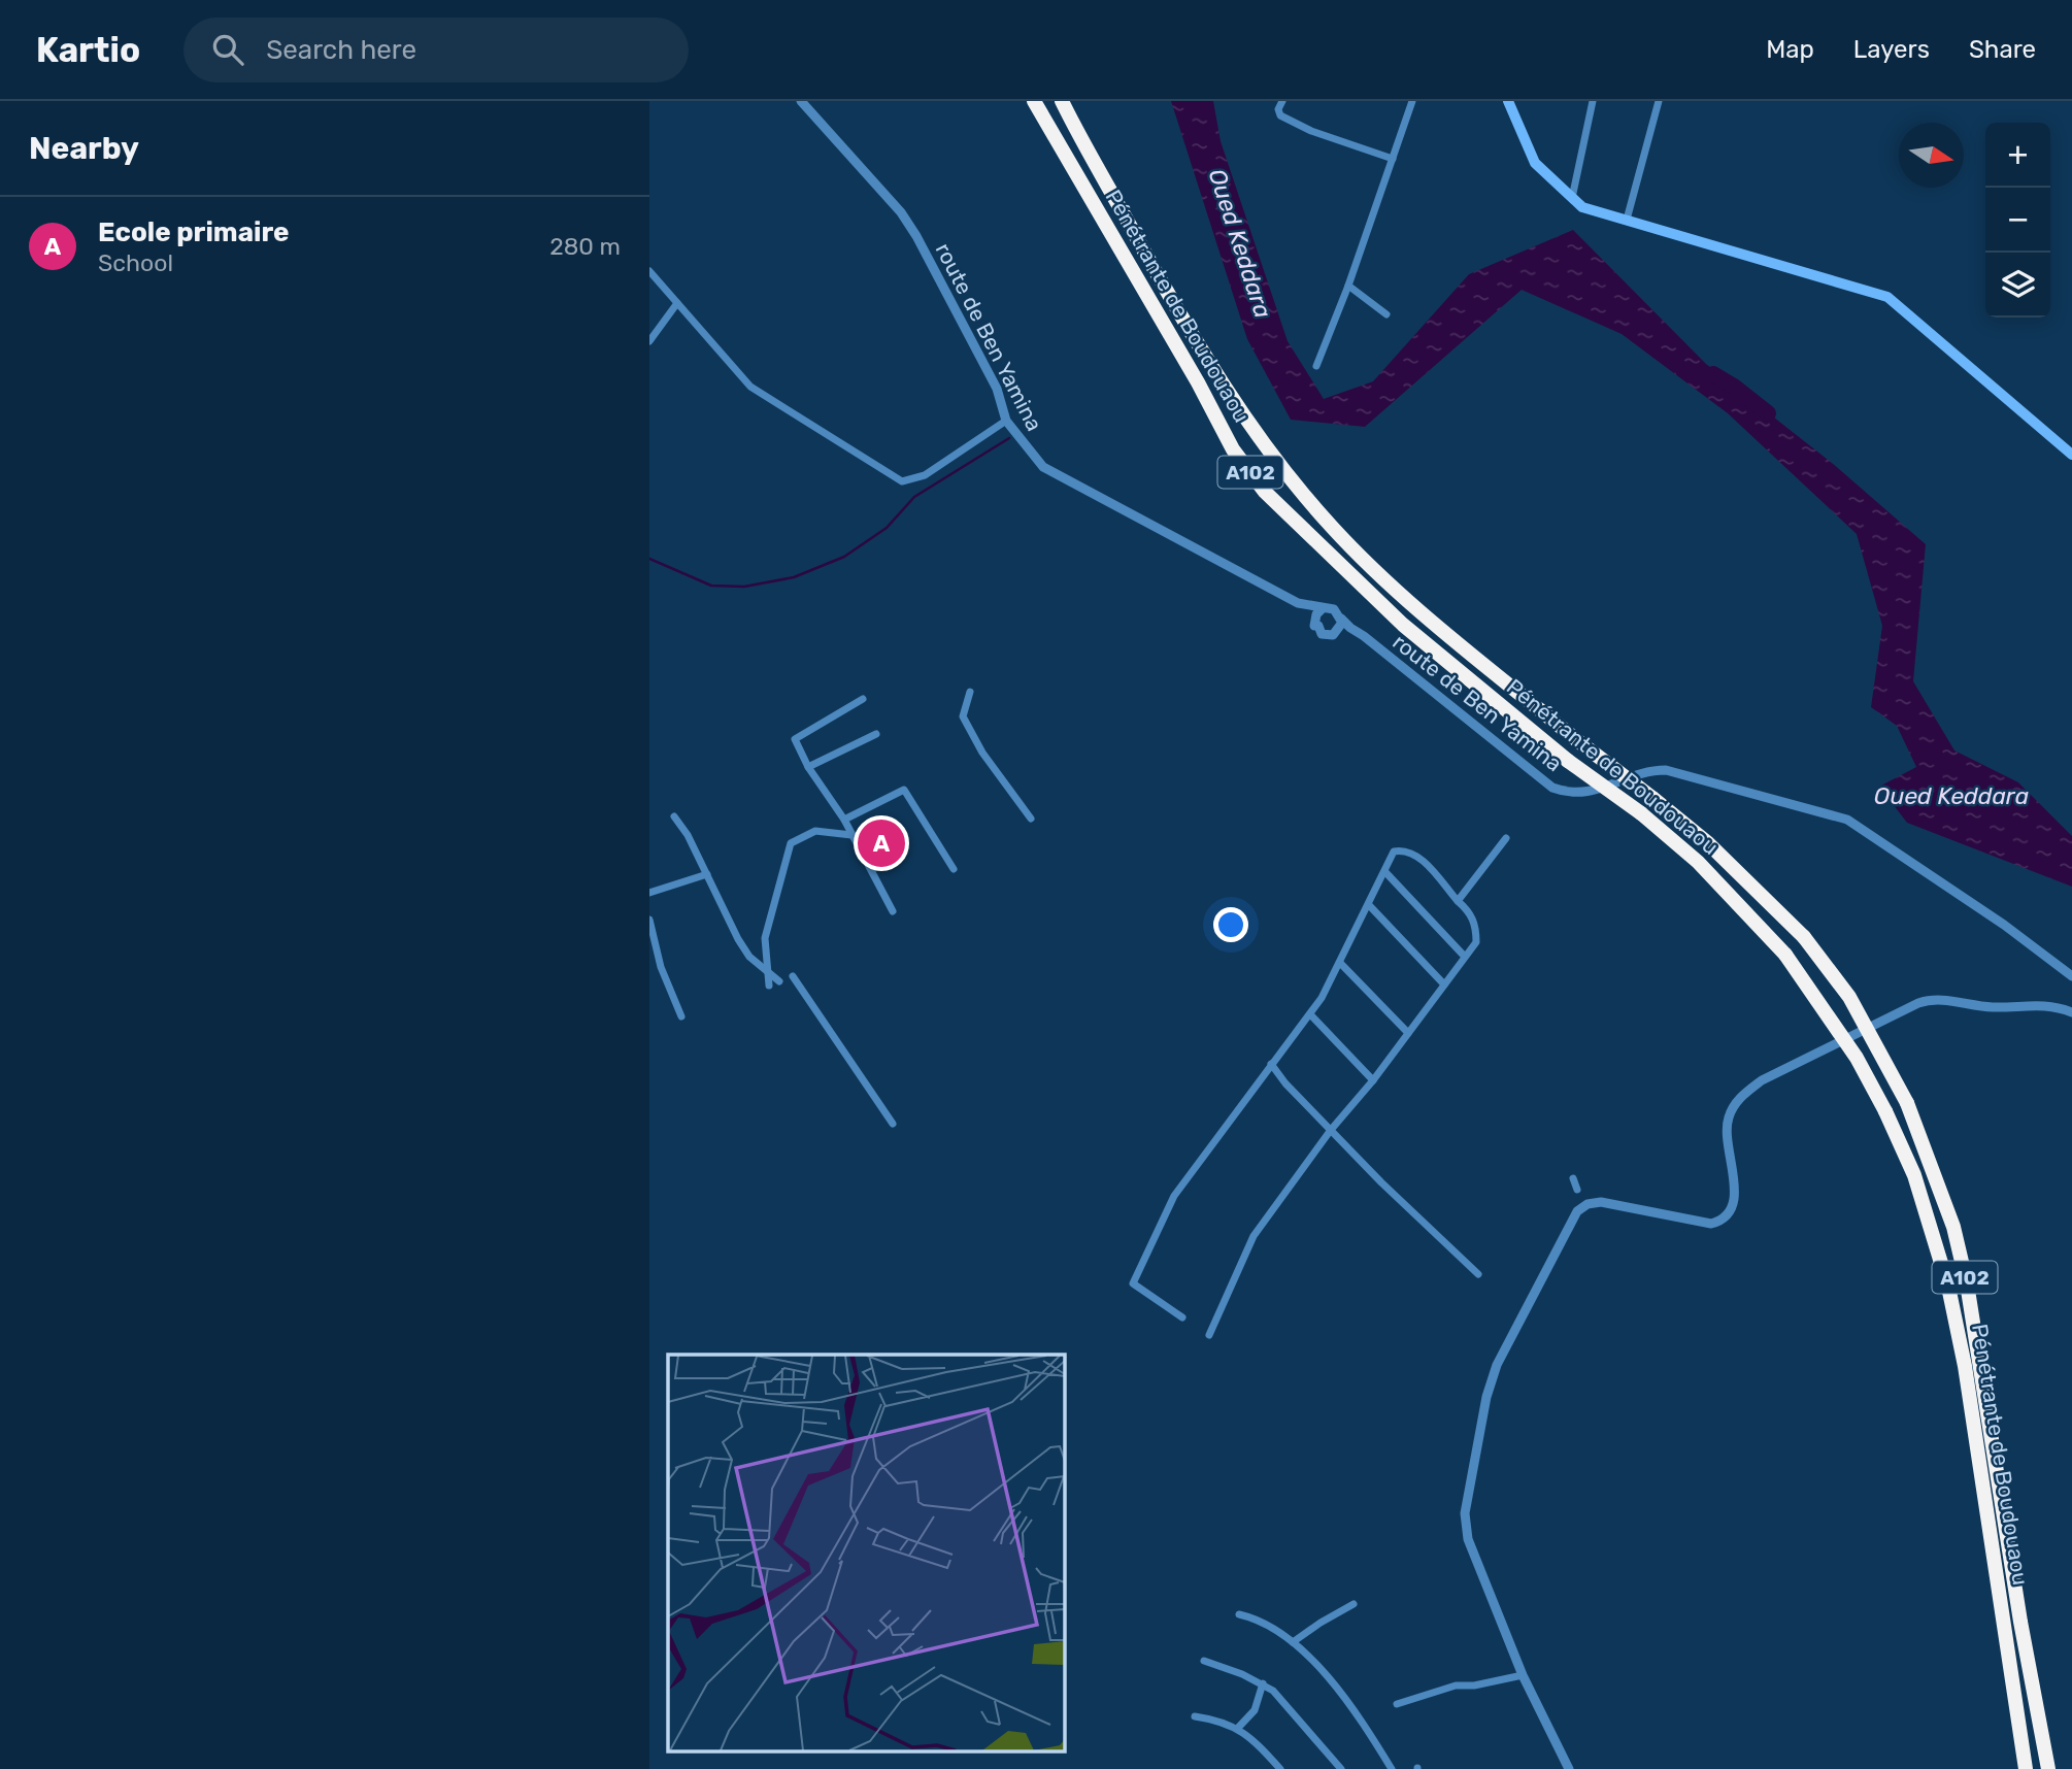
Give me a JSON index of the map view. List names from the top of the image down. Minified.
{"streets":{"highway":["Pénétrante de Boudouaou","A102"],"street":["route de Ben Yamina"]},"water":["Oued Keddara"],"north":"right","page":{"header":"Kartio","search":"Search here","nav":["Map","Layers","Share"],"heading":"Nearby","map_buttons":["+","−"],"list":[{"mark":"A","name":"Ecole primaire","note":"School","value":"280 m"}],"pins":"A"}}
